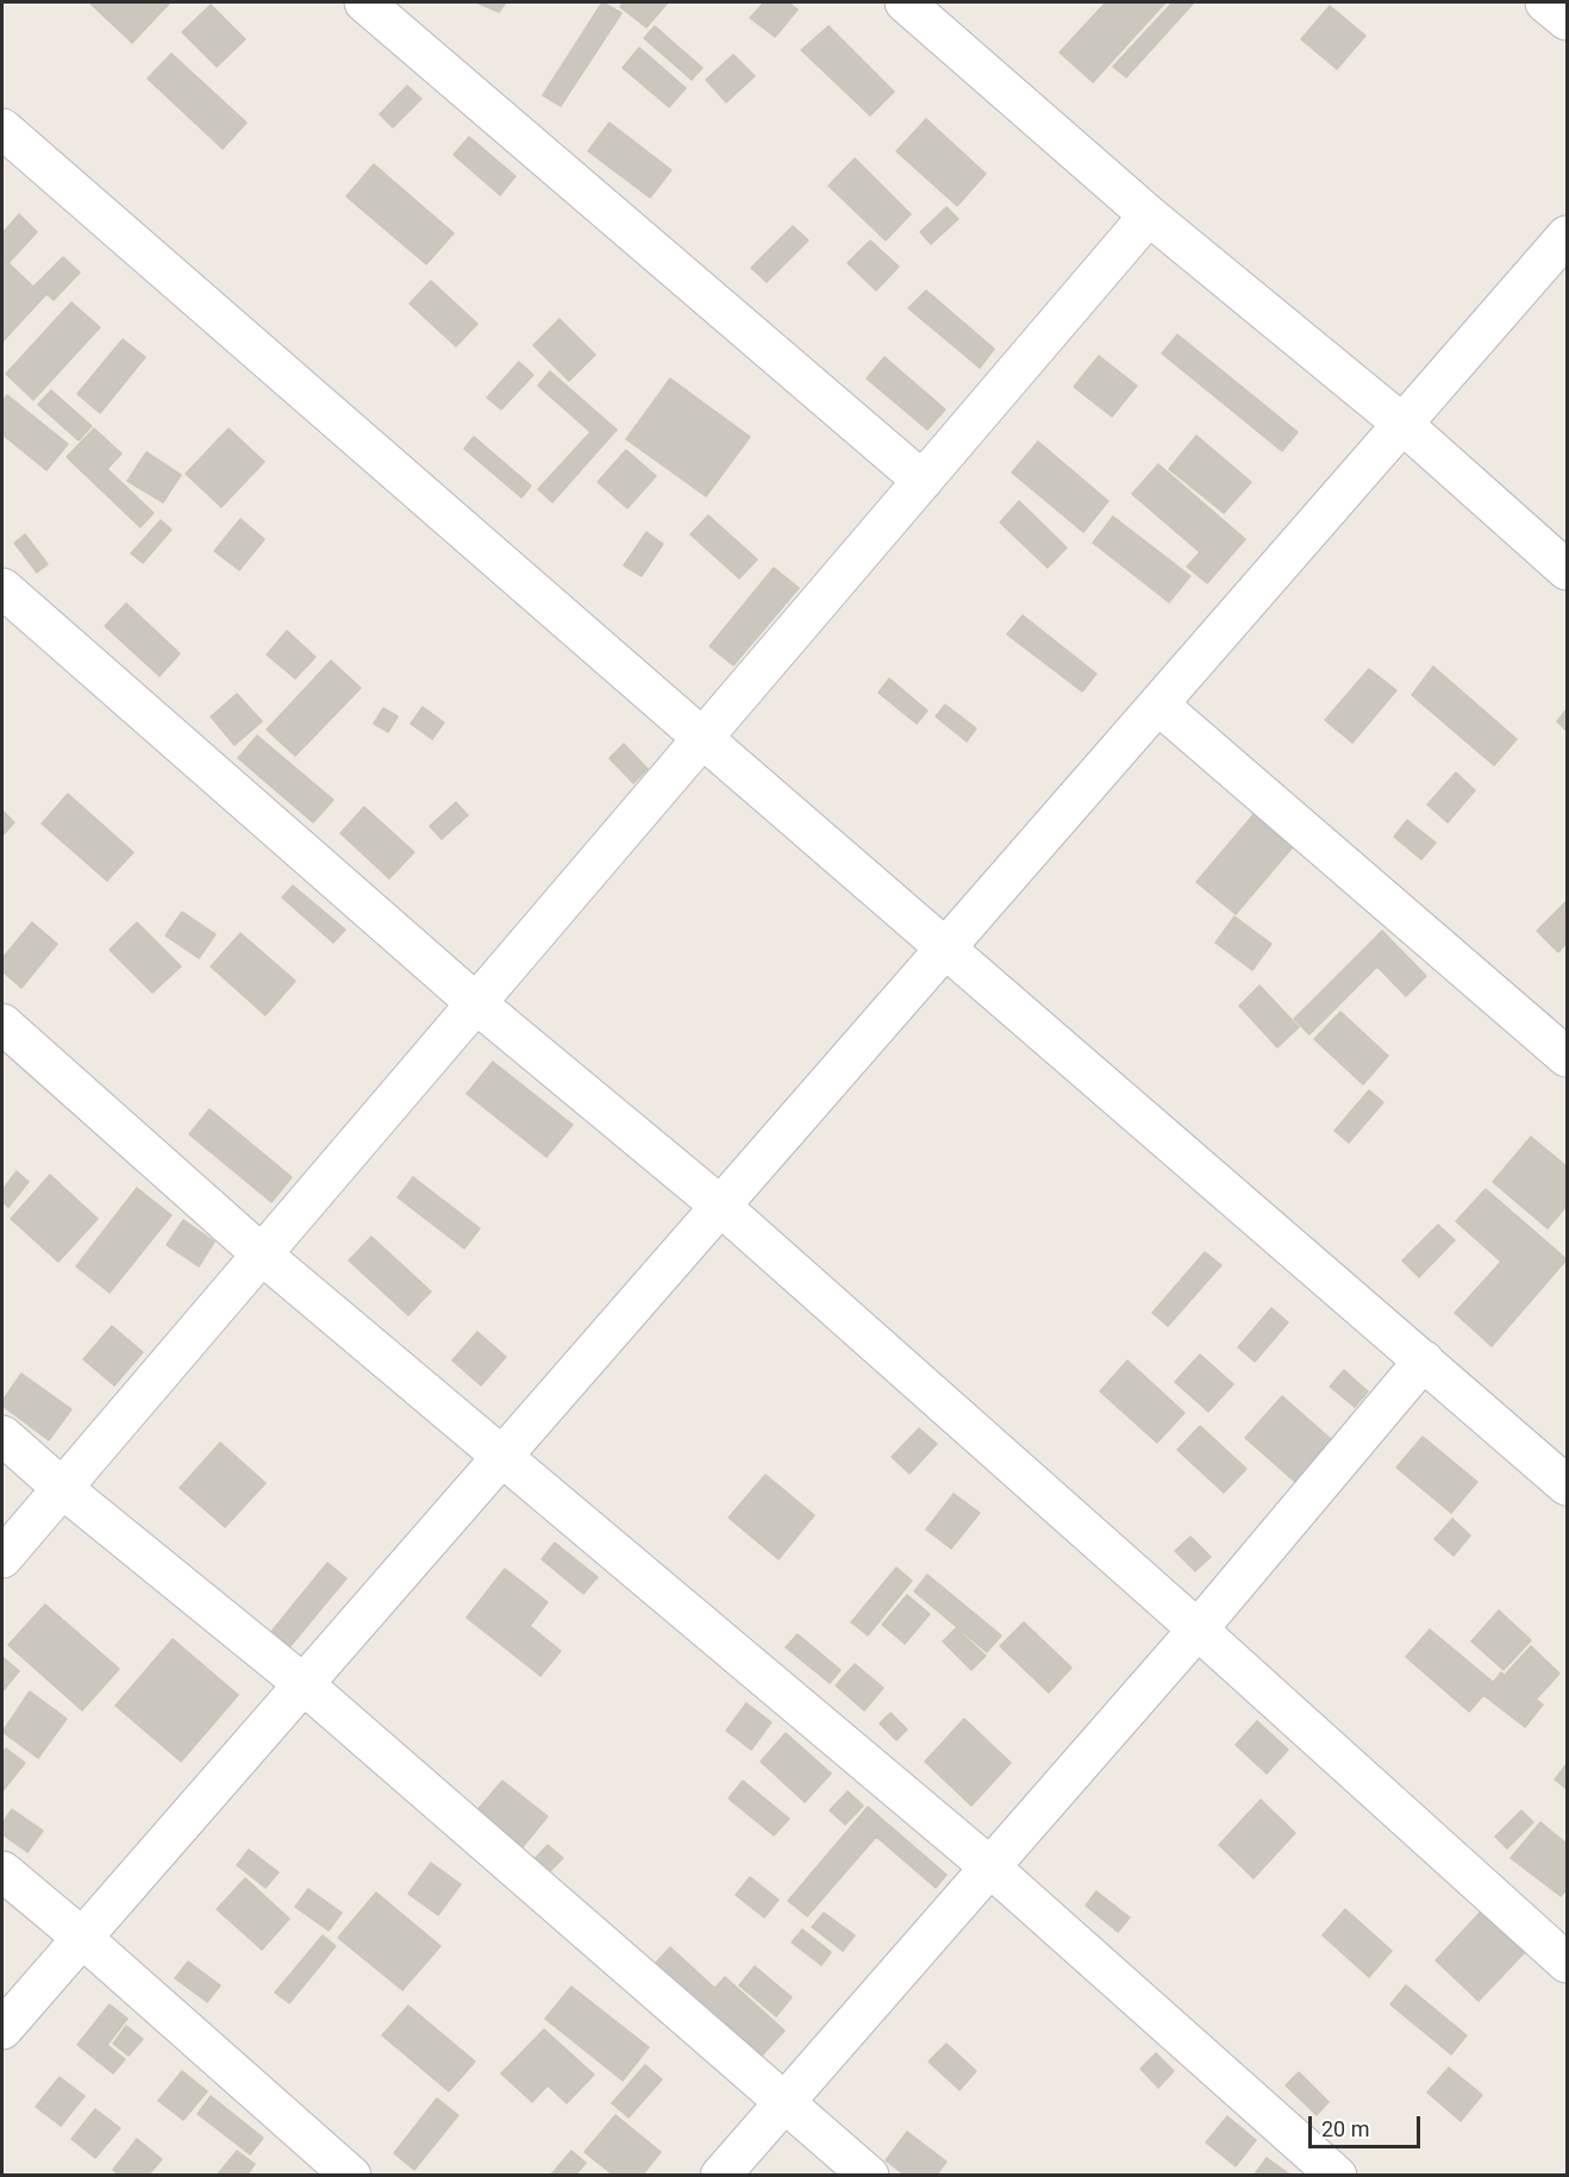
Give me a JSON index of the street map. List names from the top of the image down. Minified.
{"scale_bar":"20 m"}
